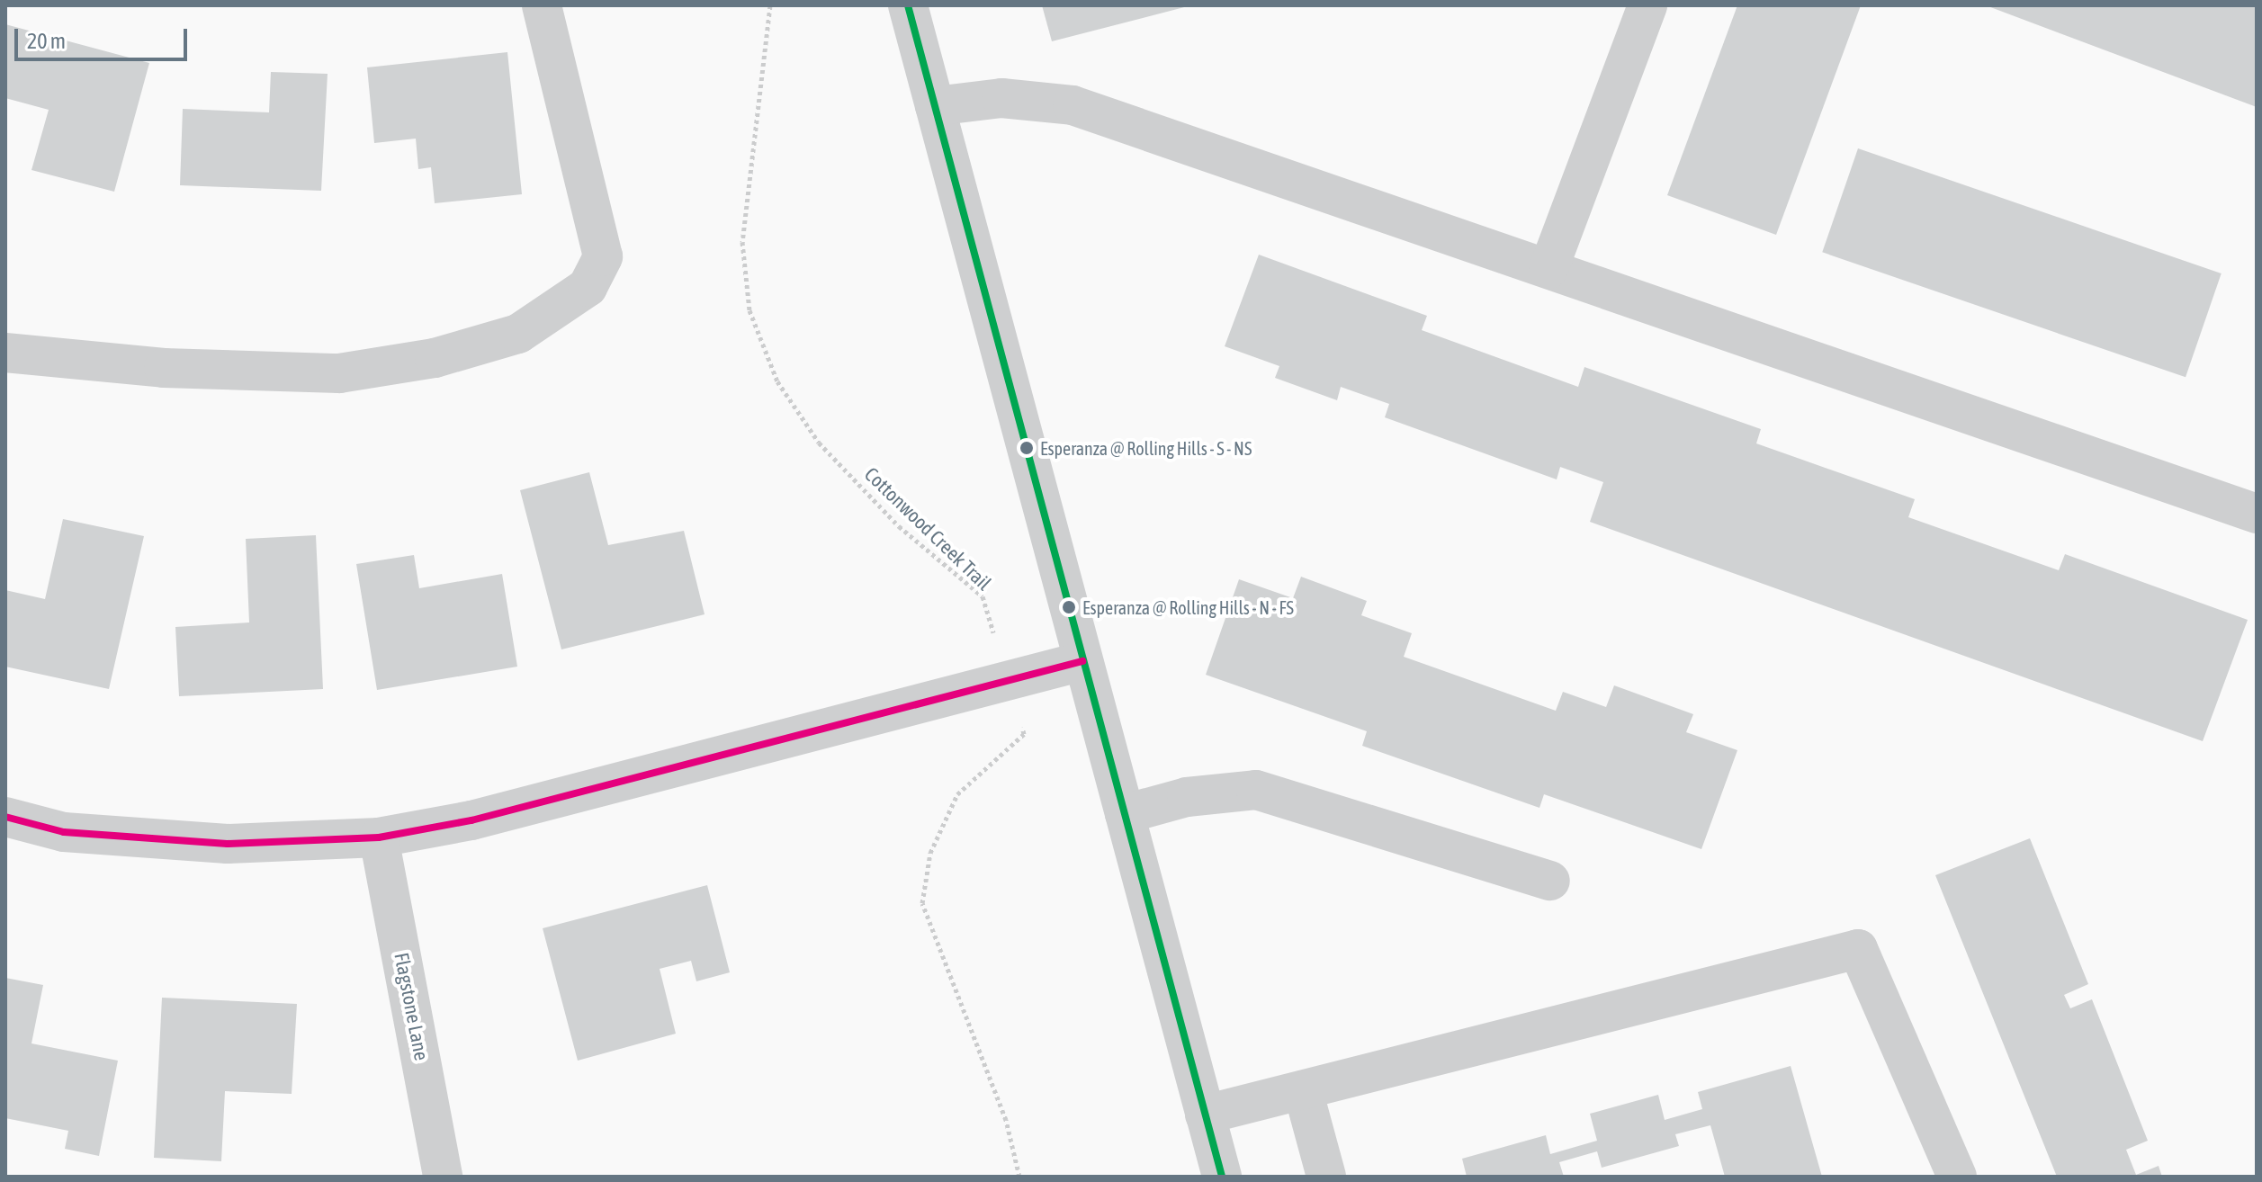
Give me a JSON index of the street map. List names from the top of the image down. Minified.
{"streets":{"street":["Flagstone Lane"],"path":["Cottonwood Creek Trail"]},"places":["Esperanza @ Rolling Hills - S - NS","Esperanza @ Rolling Hills - N - FS"],"scale_bar":"20 m"}
